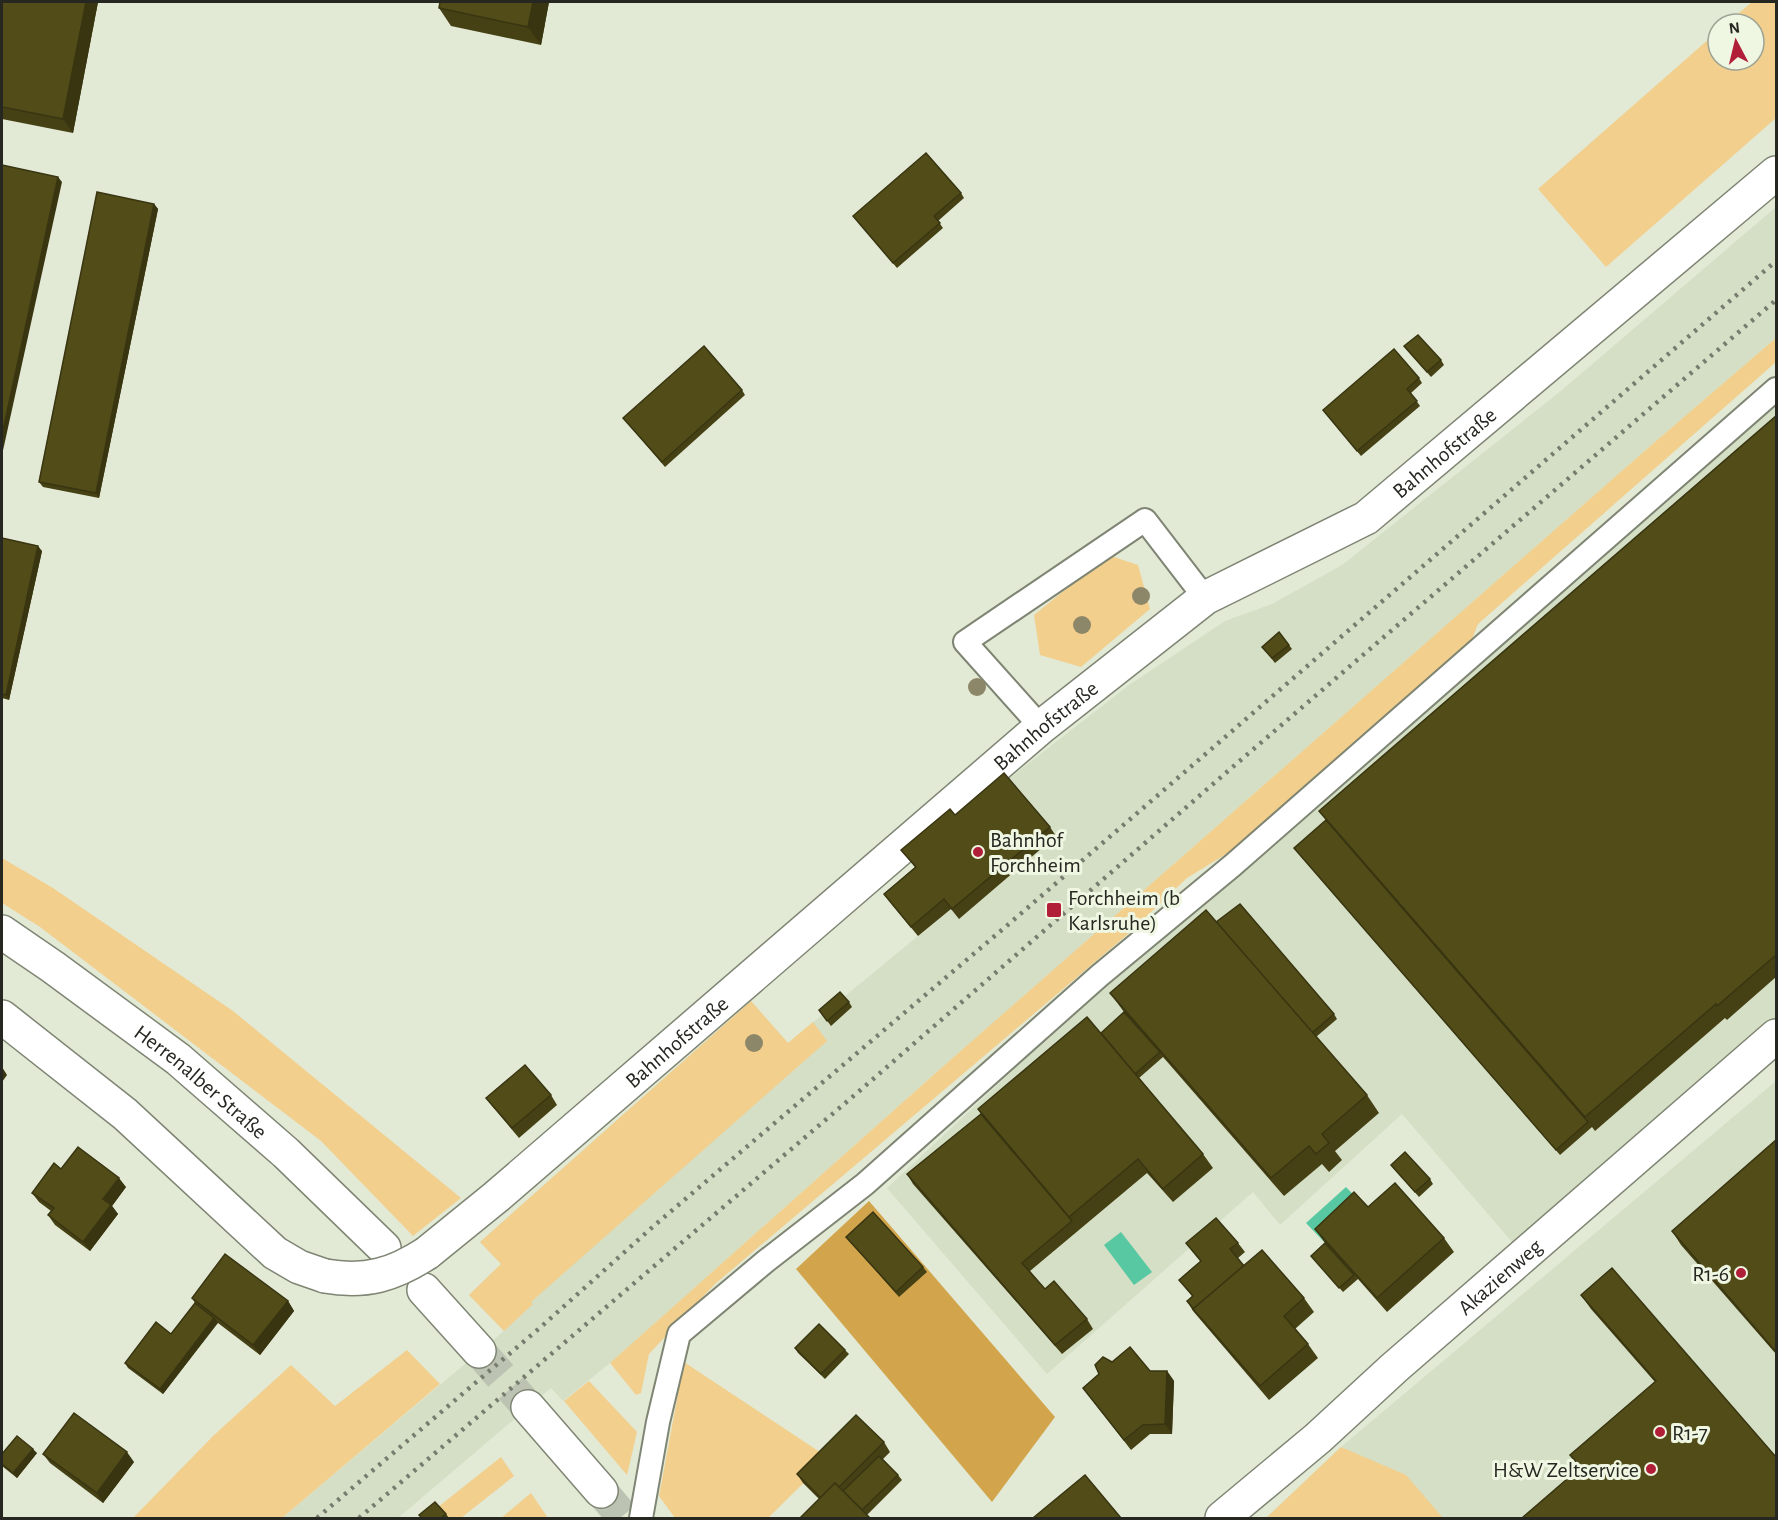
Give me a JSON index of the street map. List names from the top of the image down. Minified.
{"streets":{"street":["Bahnhofstraße","Herrenalber Straße","Akazienweg"]},"places":{"other":["Bahnhof Forchheim","R1-6","R1-7","H&W Zeltservice"],"transit":["Forchheim (b Karlsruhe)"]},"north":"top"}
